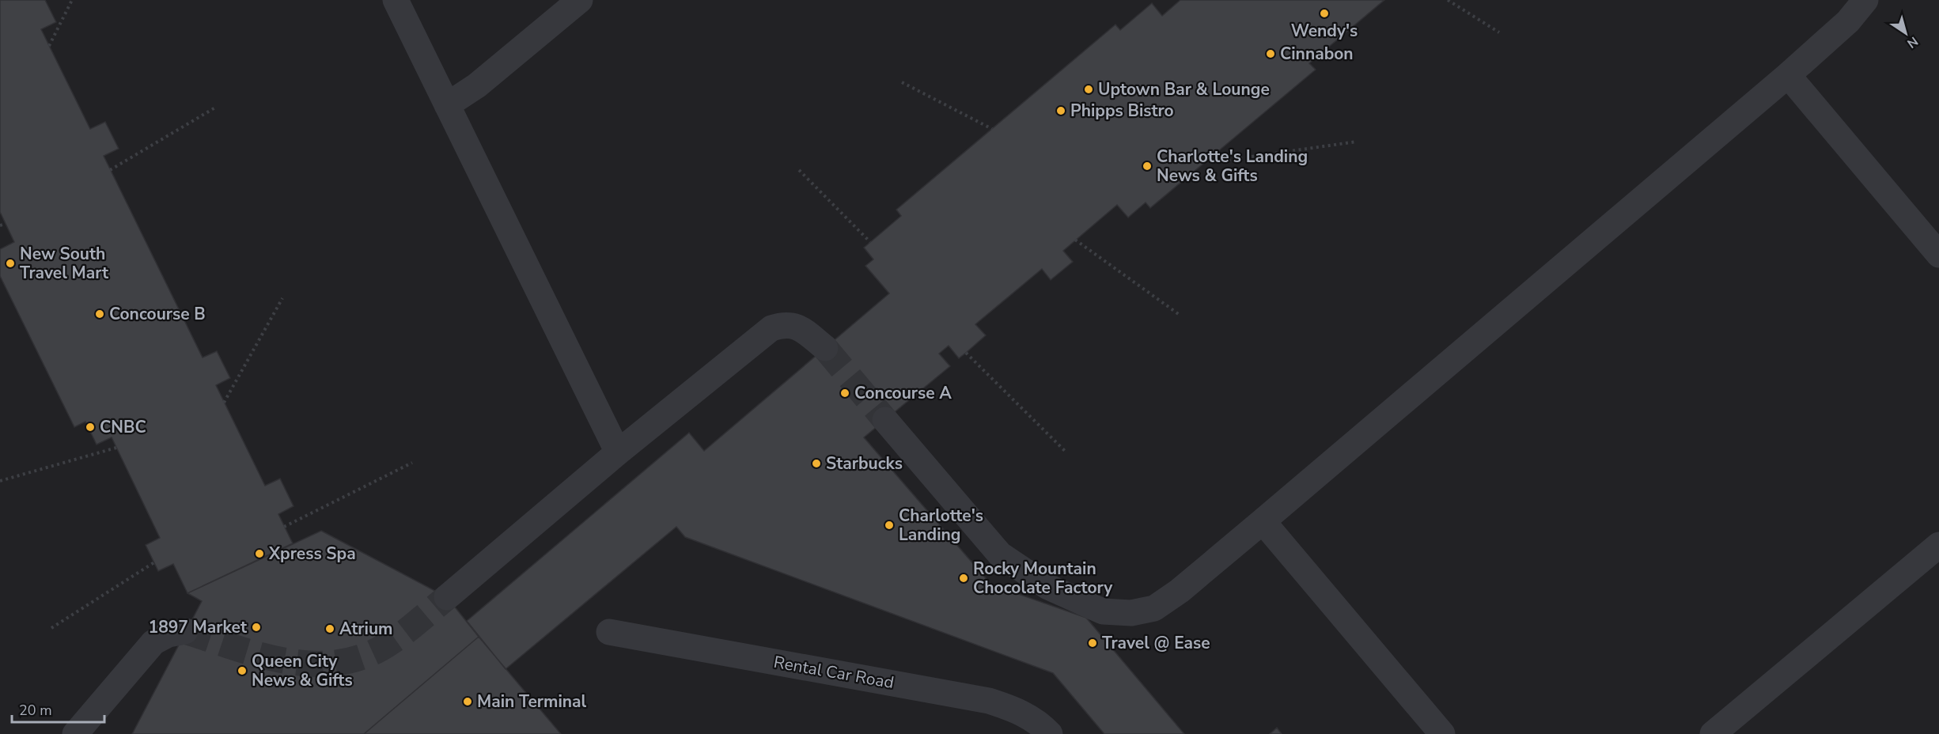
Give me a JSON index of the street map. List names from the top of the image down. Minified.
{"streets":{"lane":["Rental Car Road"]},"places":["Wendy's","Cinnabon","Uptown Bar & Lounge","Phipps Bistro","Charlotte's Landing News & Gifts","New South Travel Mart","Concourse B","Concourse A","CNBC","Starbucks","Charlotte's Landing","Xpress Spa","Rocky Mountain Chocolate Factory","1897 Market","Atrium","Travel @ Ease","Queen City News & Gifts","Main Terminal"],"scale_bar":"20 m","north":"bottom right"}
